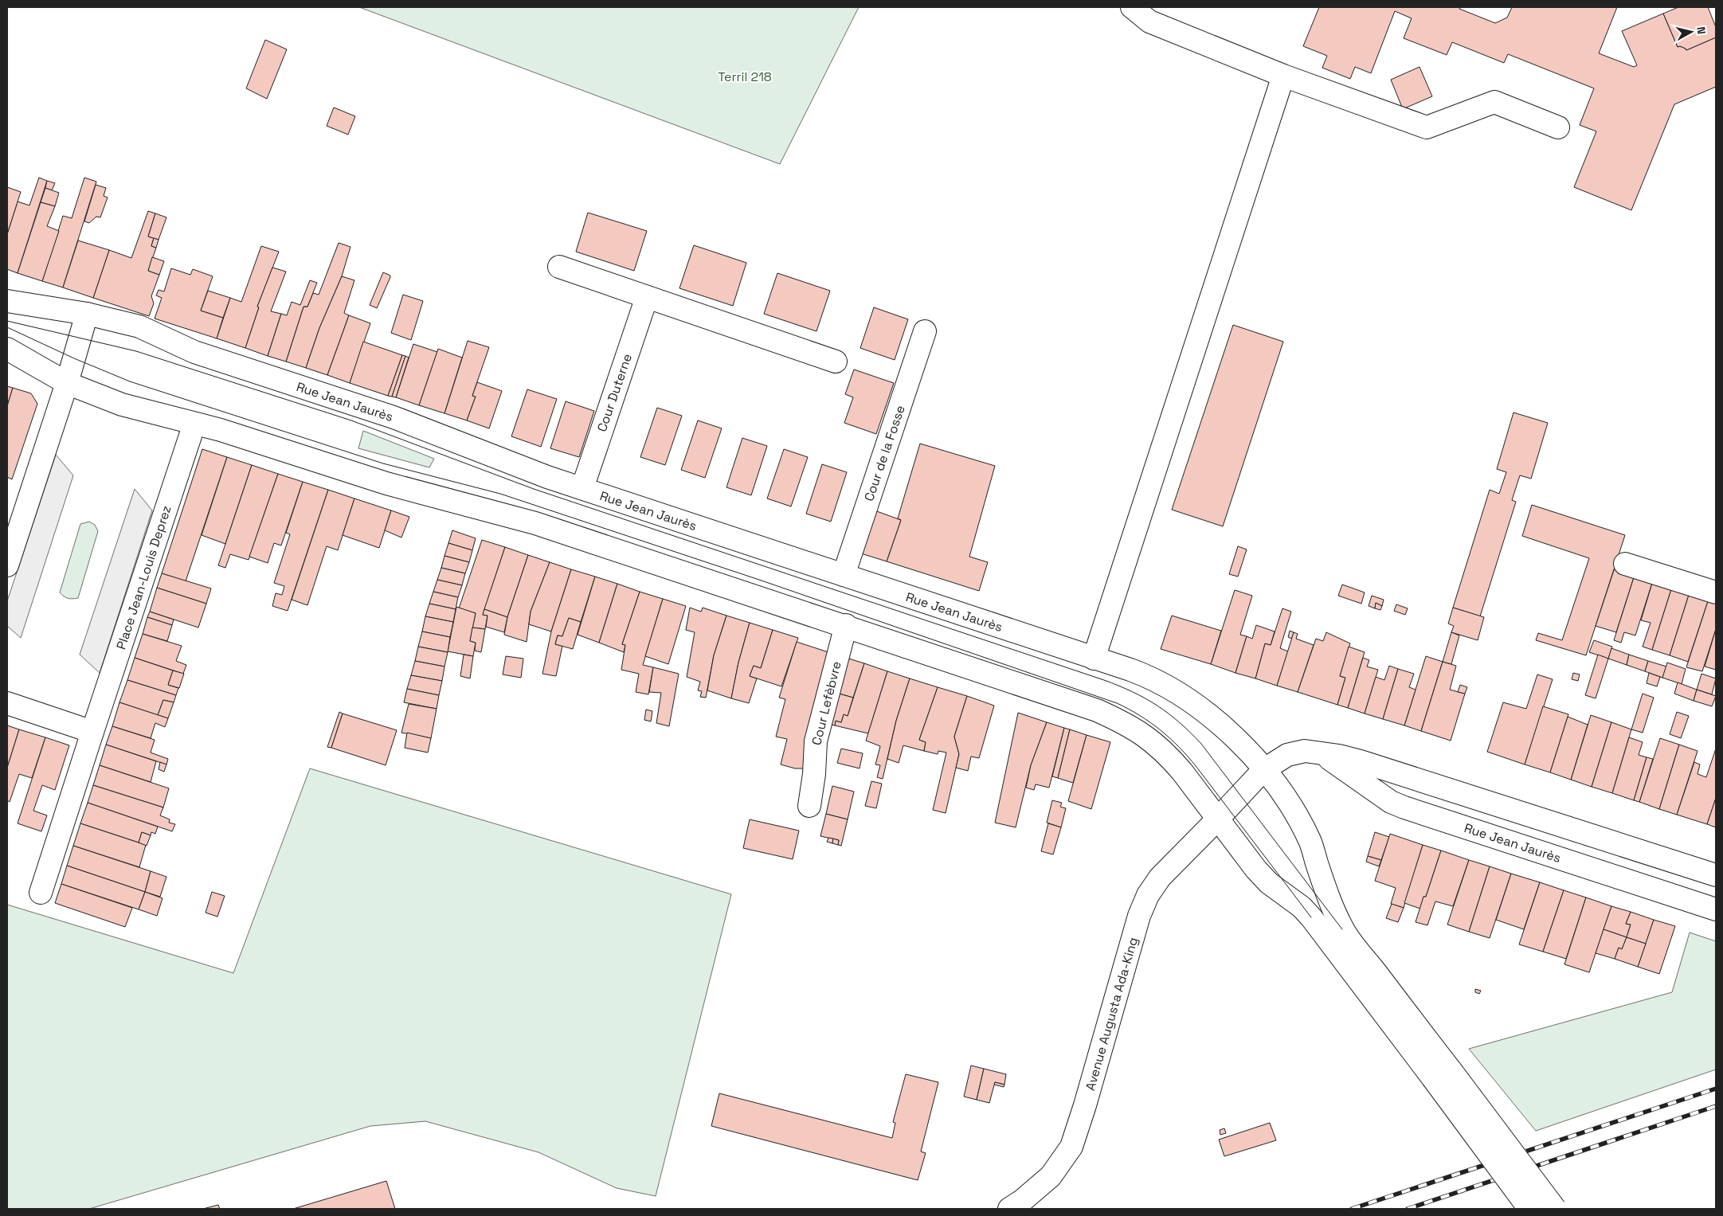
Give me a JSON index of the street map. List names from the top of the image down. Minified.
{"streets":{"street":["Cour Duterne","Rue Jean Jaurès","Cour de la Fosse","Place Jean-Louis Deprez","Cour Lefèbvre","Avenue Augusta Ada-King"]},"crossings":[["Cour Duterne","Rue Jean Jaurès"],["Rue Jean Jaurès","Cour de la Fosse"]],"parks":["Terril 218"],"north":"right"}
